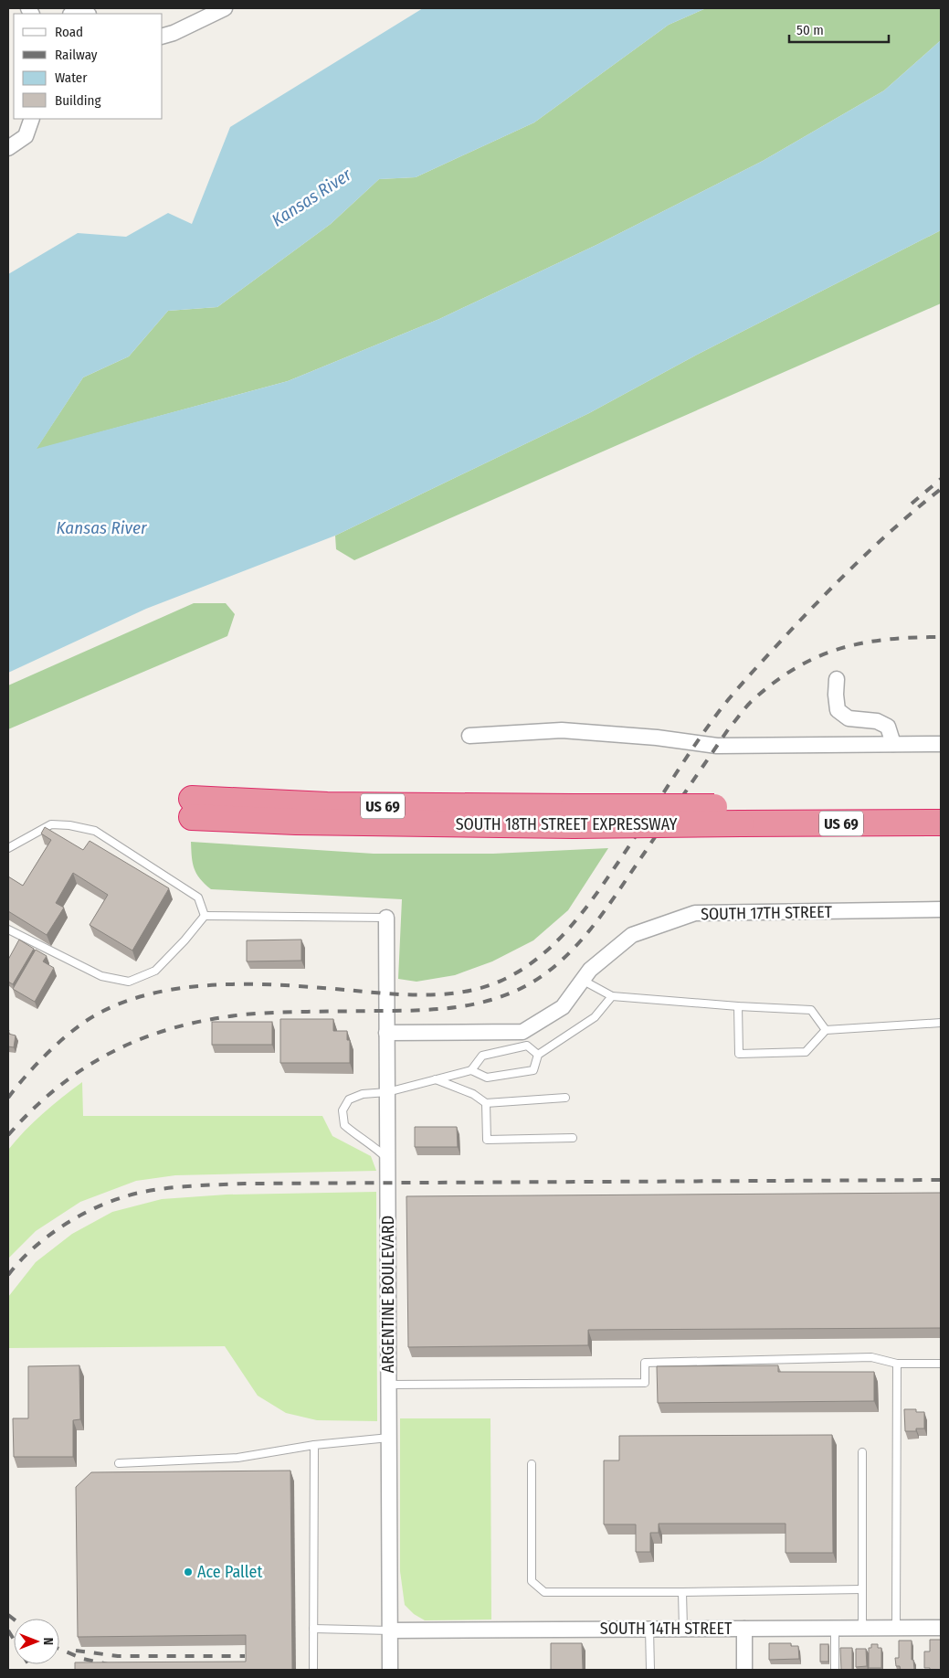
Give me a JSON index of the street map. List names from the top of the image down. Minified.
{"streets":{"highway":["US 69","SOUTH 18TH STREET EXPRESSWAY"],"street":["SOUTH 17TH STREET","ARGENTINE BOULEVARD","SOUTH 14TH STREET"]},"crossings":[["SOUTH 17TH STREET","ARGENTINE BOULEVARD"],["ARGENTINE BOULEVARD","SOUTH 14TH STREET"]],"water":["Kansas River"],"places":["Ace Pallet"],"legend":["Road","Railway","Water","Building"],"scale_bar":"50 m","north":"right"}
